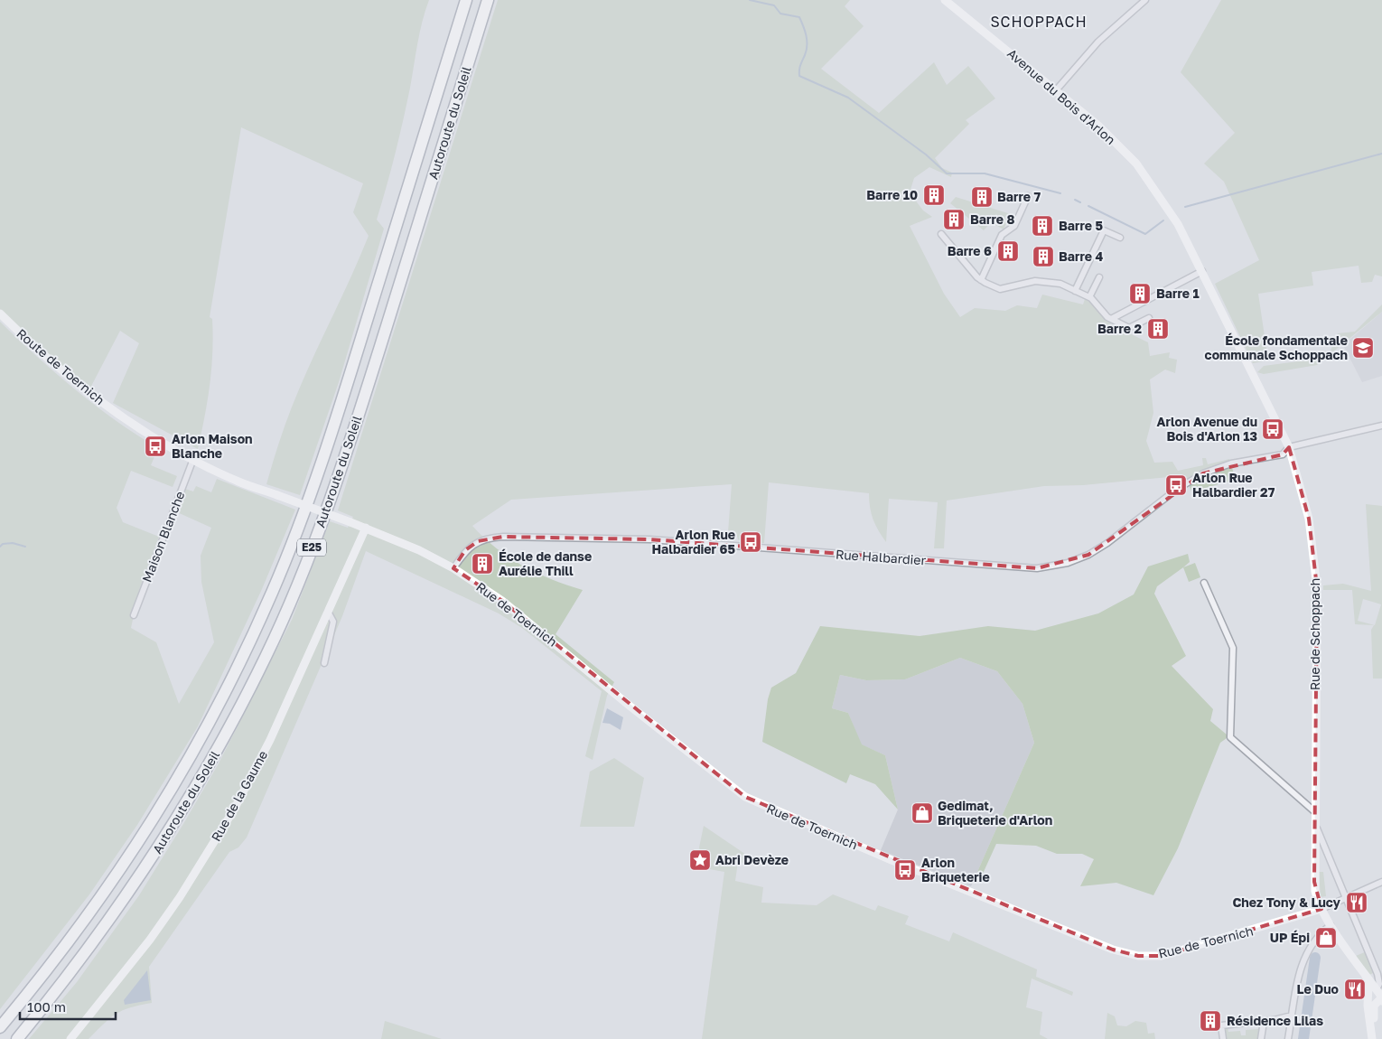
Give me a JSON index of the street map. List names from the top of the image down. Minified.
{"streets":{"highway":["Autoroute du Soleil","E25"],"main road":["Avenue du Bois d'Arlon","Route de Toernich","Rue de Toernich","Rue de Schoppach","Rue de la Gaume"],"street":["Maison Blanche","Rue Halbardier"]},"crossings":[["Avenue du Bois d'Arlon","Rue Halbardier"],["Avenue du Bois d'Arlon","Rue de Schoppach"],["Route de Toernich","Maison Blanche"],["Rue Halbardier","Rue de Toernich"],["Rue Halbardier","Rue de Schoppach"],["Rue de Toernich","Rue de Schoppach"],["Rue de Toernich","Rue de la Gaume"]],"districts":["SCHOPPACH"],"places":{"building":["Barre 10","Barre 7","Barre 8","Barre 5","Barre 6","Barre 4","Barre 1","Barre 2","École de danse Aurélie Thill","Résidence Lilas"],"school or university":["École fondamentale communale Schoppach"],"bus stop":["Arlon Avenue du Bois d'Arlon 13","Arlon Maison Blanche","Arlon Rue Halbardier 27","Arlon Rue Halbardier 65","Arlon Briqueterie"],"shop":["Gedimat, Briqueterie d'Arlon","UP Épi"],"place":["Abri Devèze"],"restaurant":["Chez Tony & Lucy","Le Duo"]},"scale_bar":"100 m"}
